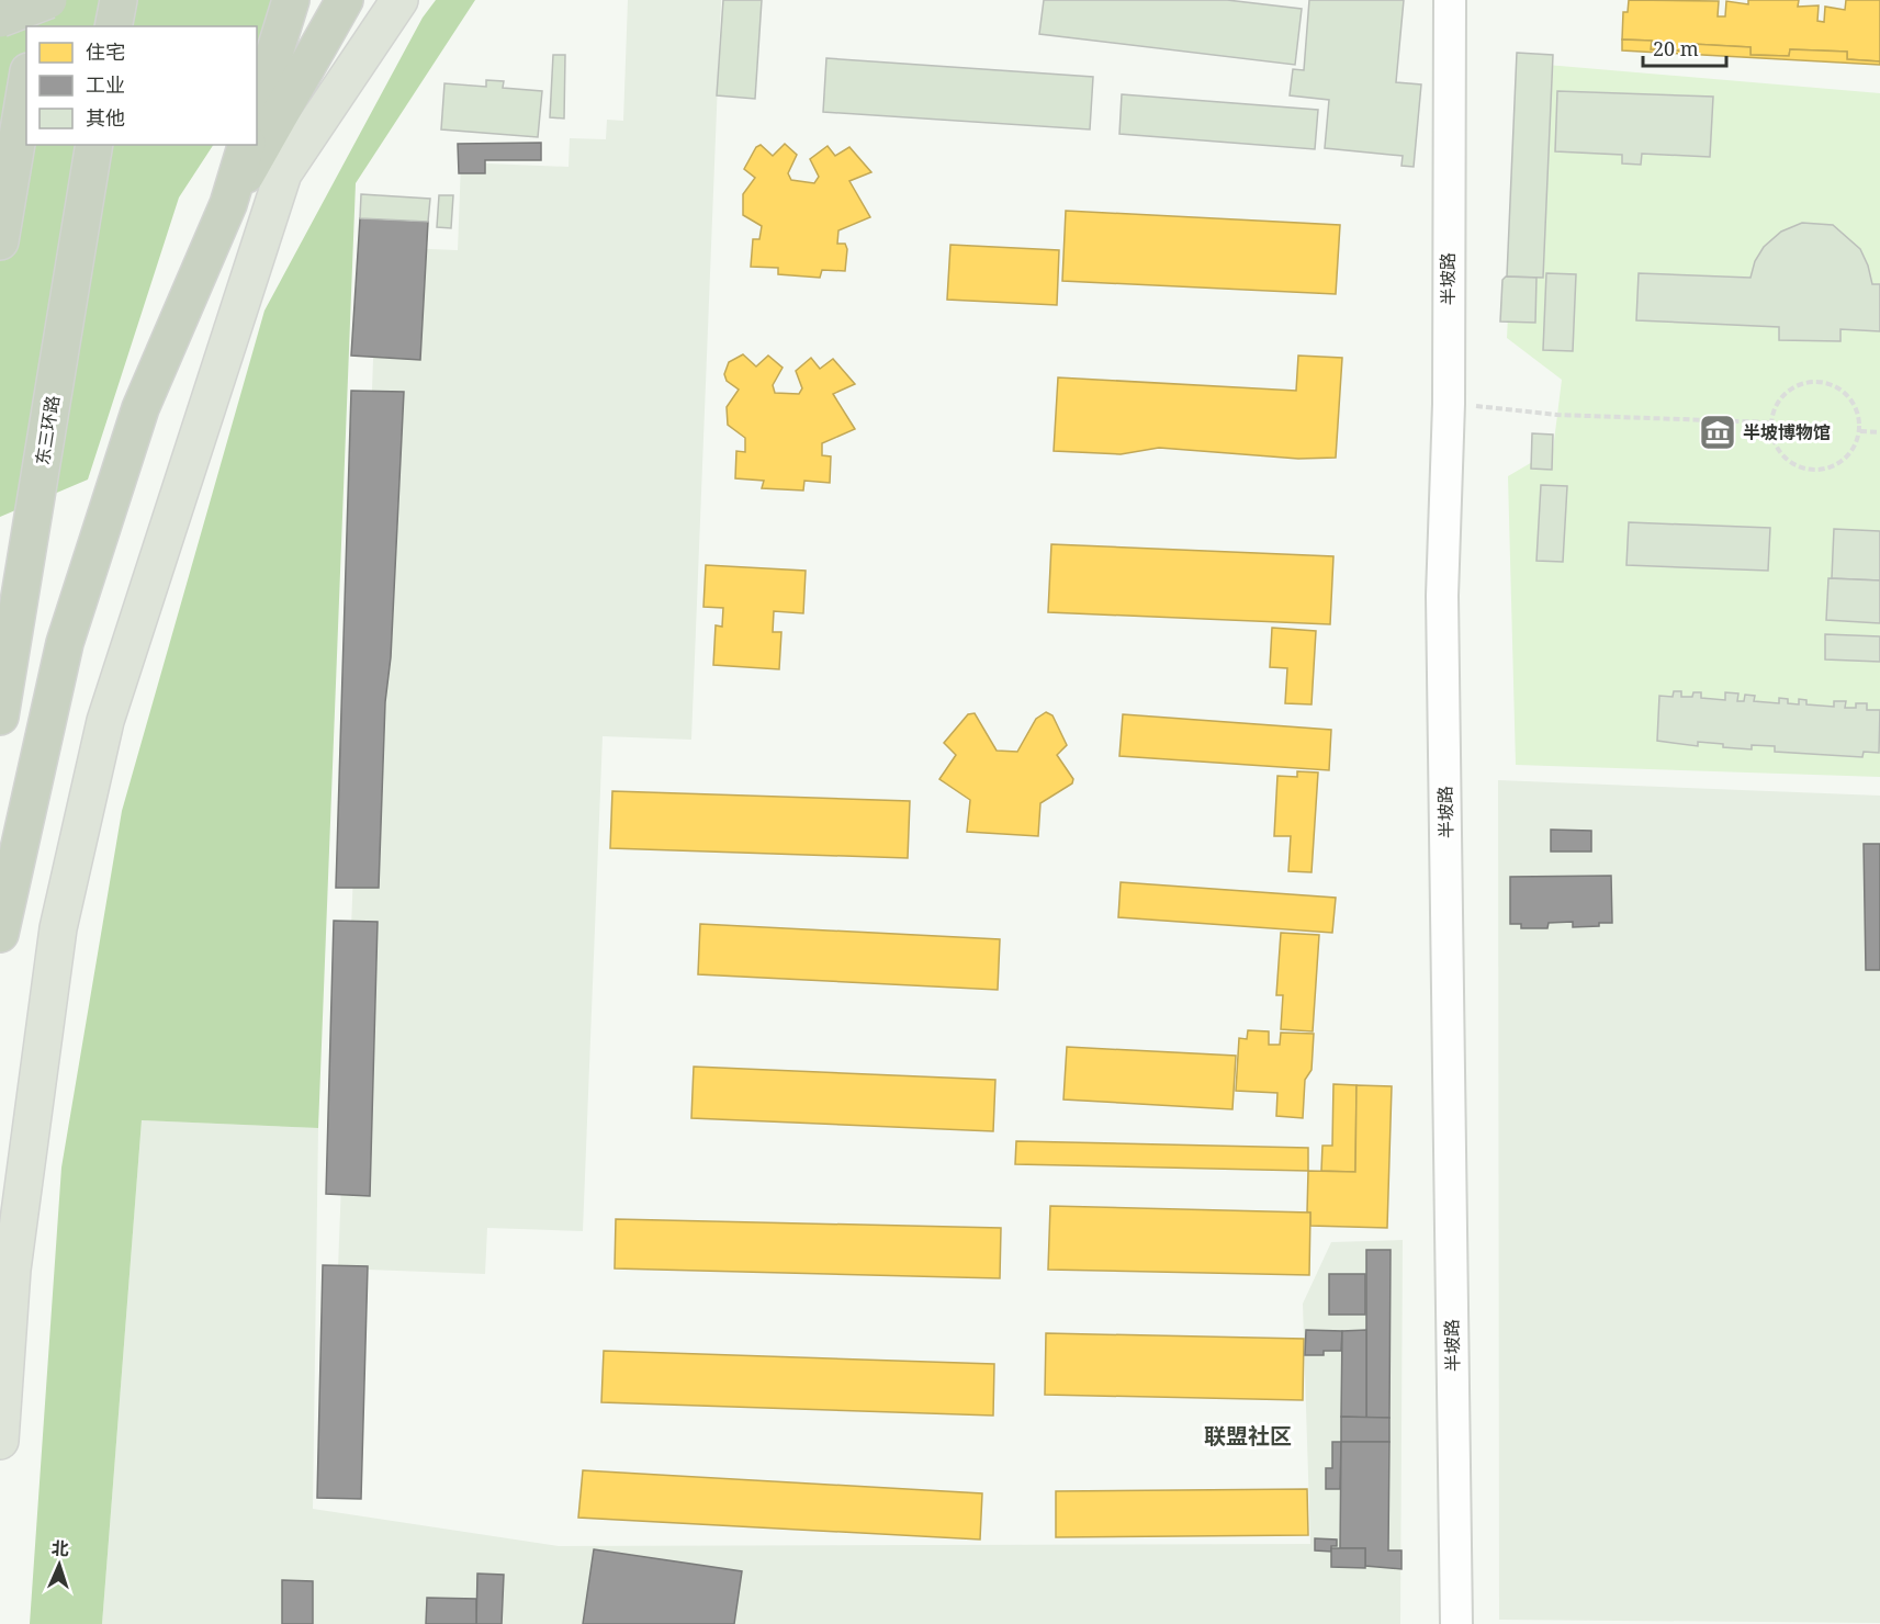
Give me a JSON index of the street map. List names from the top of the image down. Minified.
{"streets":{"highway":["东三环路"],"street":["半坡路"]},"districts":["联盟社区"],"places":{"museum":["半坡博物馆"]},"legend":["住宅","工业","其他"],"scale_bar":"20 m","north":"top"}
